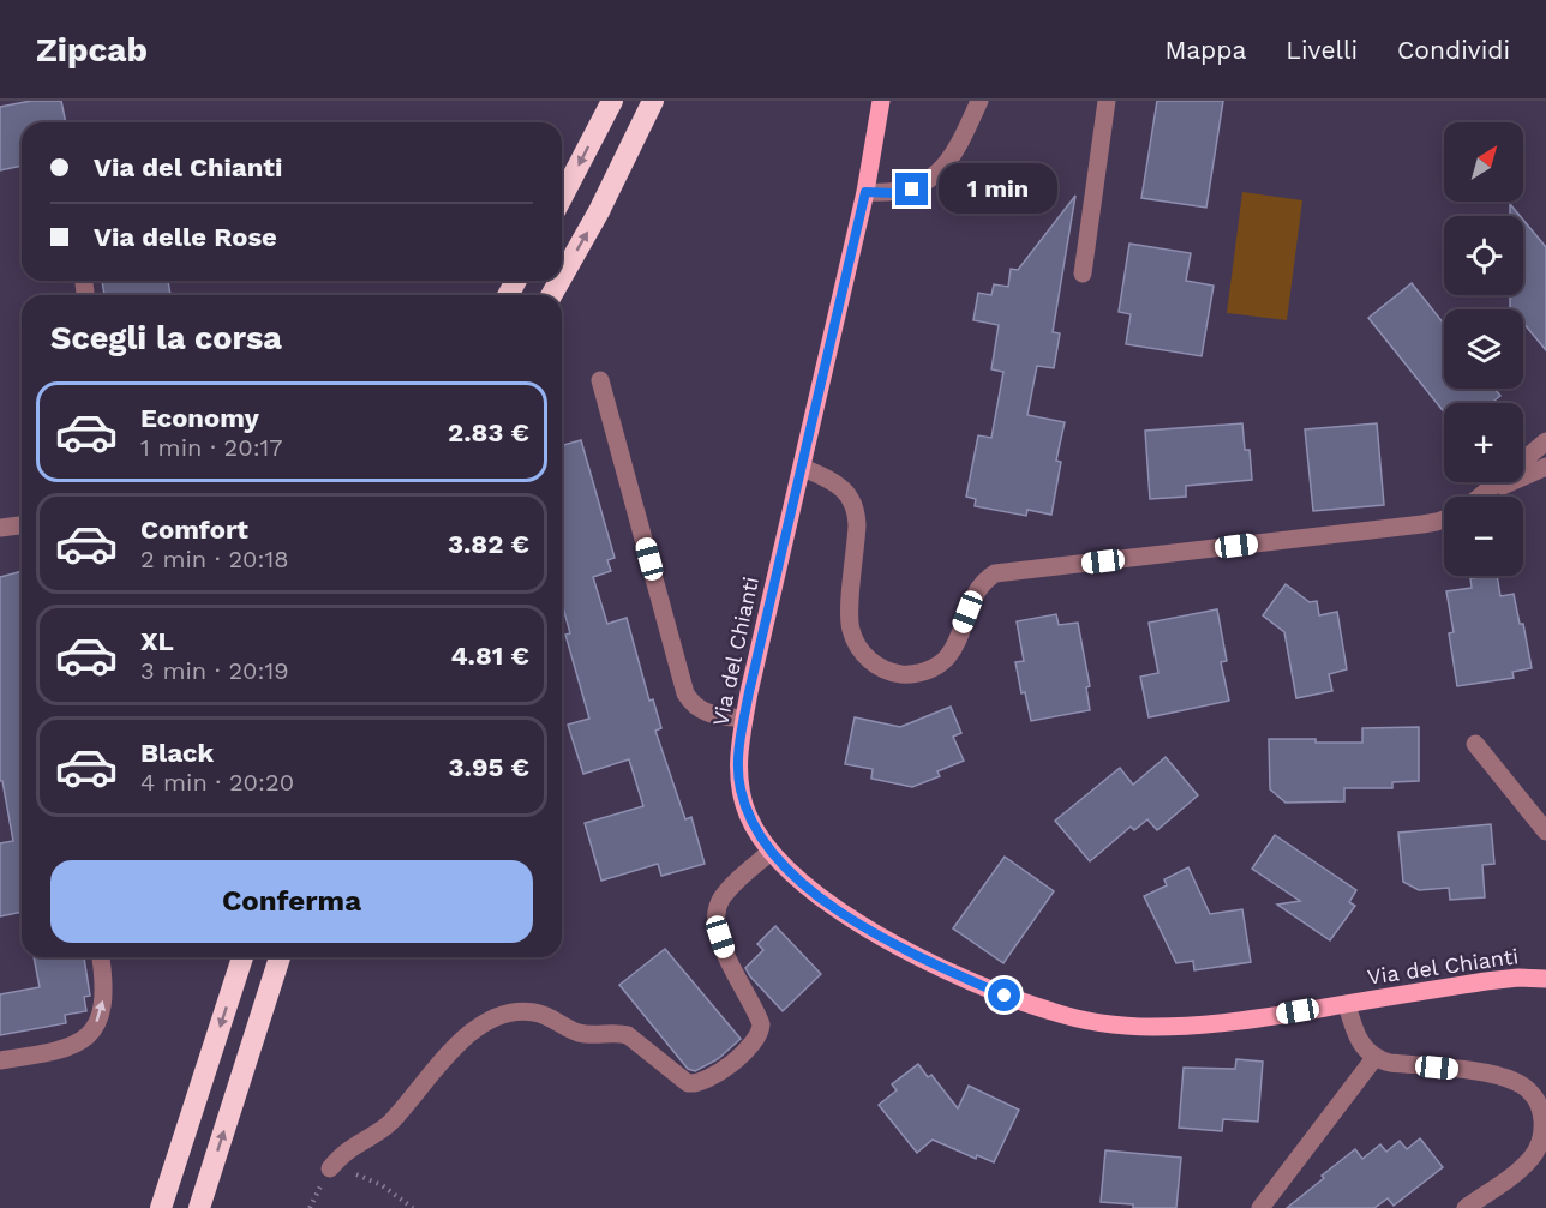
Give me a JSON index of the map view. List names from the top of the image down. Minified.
{"streets":{"main road":["Via del Chianti"]},"north":"top right","page":{"header":"Zipcab","nav":["Mappa","Livelli","Condividi"],"map_buttons":["+","−"],"banner":["Via del Chianti","Via delle Rose"],"bubble":"1 min","heading":"Scegli la corsa","list":[{"name":"Economy","note":"1 min · 20:17","value":"2.83 €"},{"name":"Comfort","note":"2 min · 20:18","value":"3.82 €"},{"name":"XL","note":"3 min · 20:19","value":"4.81 €"},{"name":"Black","note":"4 min · 20:20","value":"3.95 €"}],"buttons":"Conferma"}}
